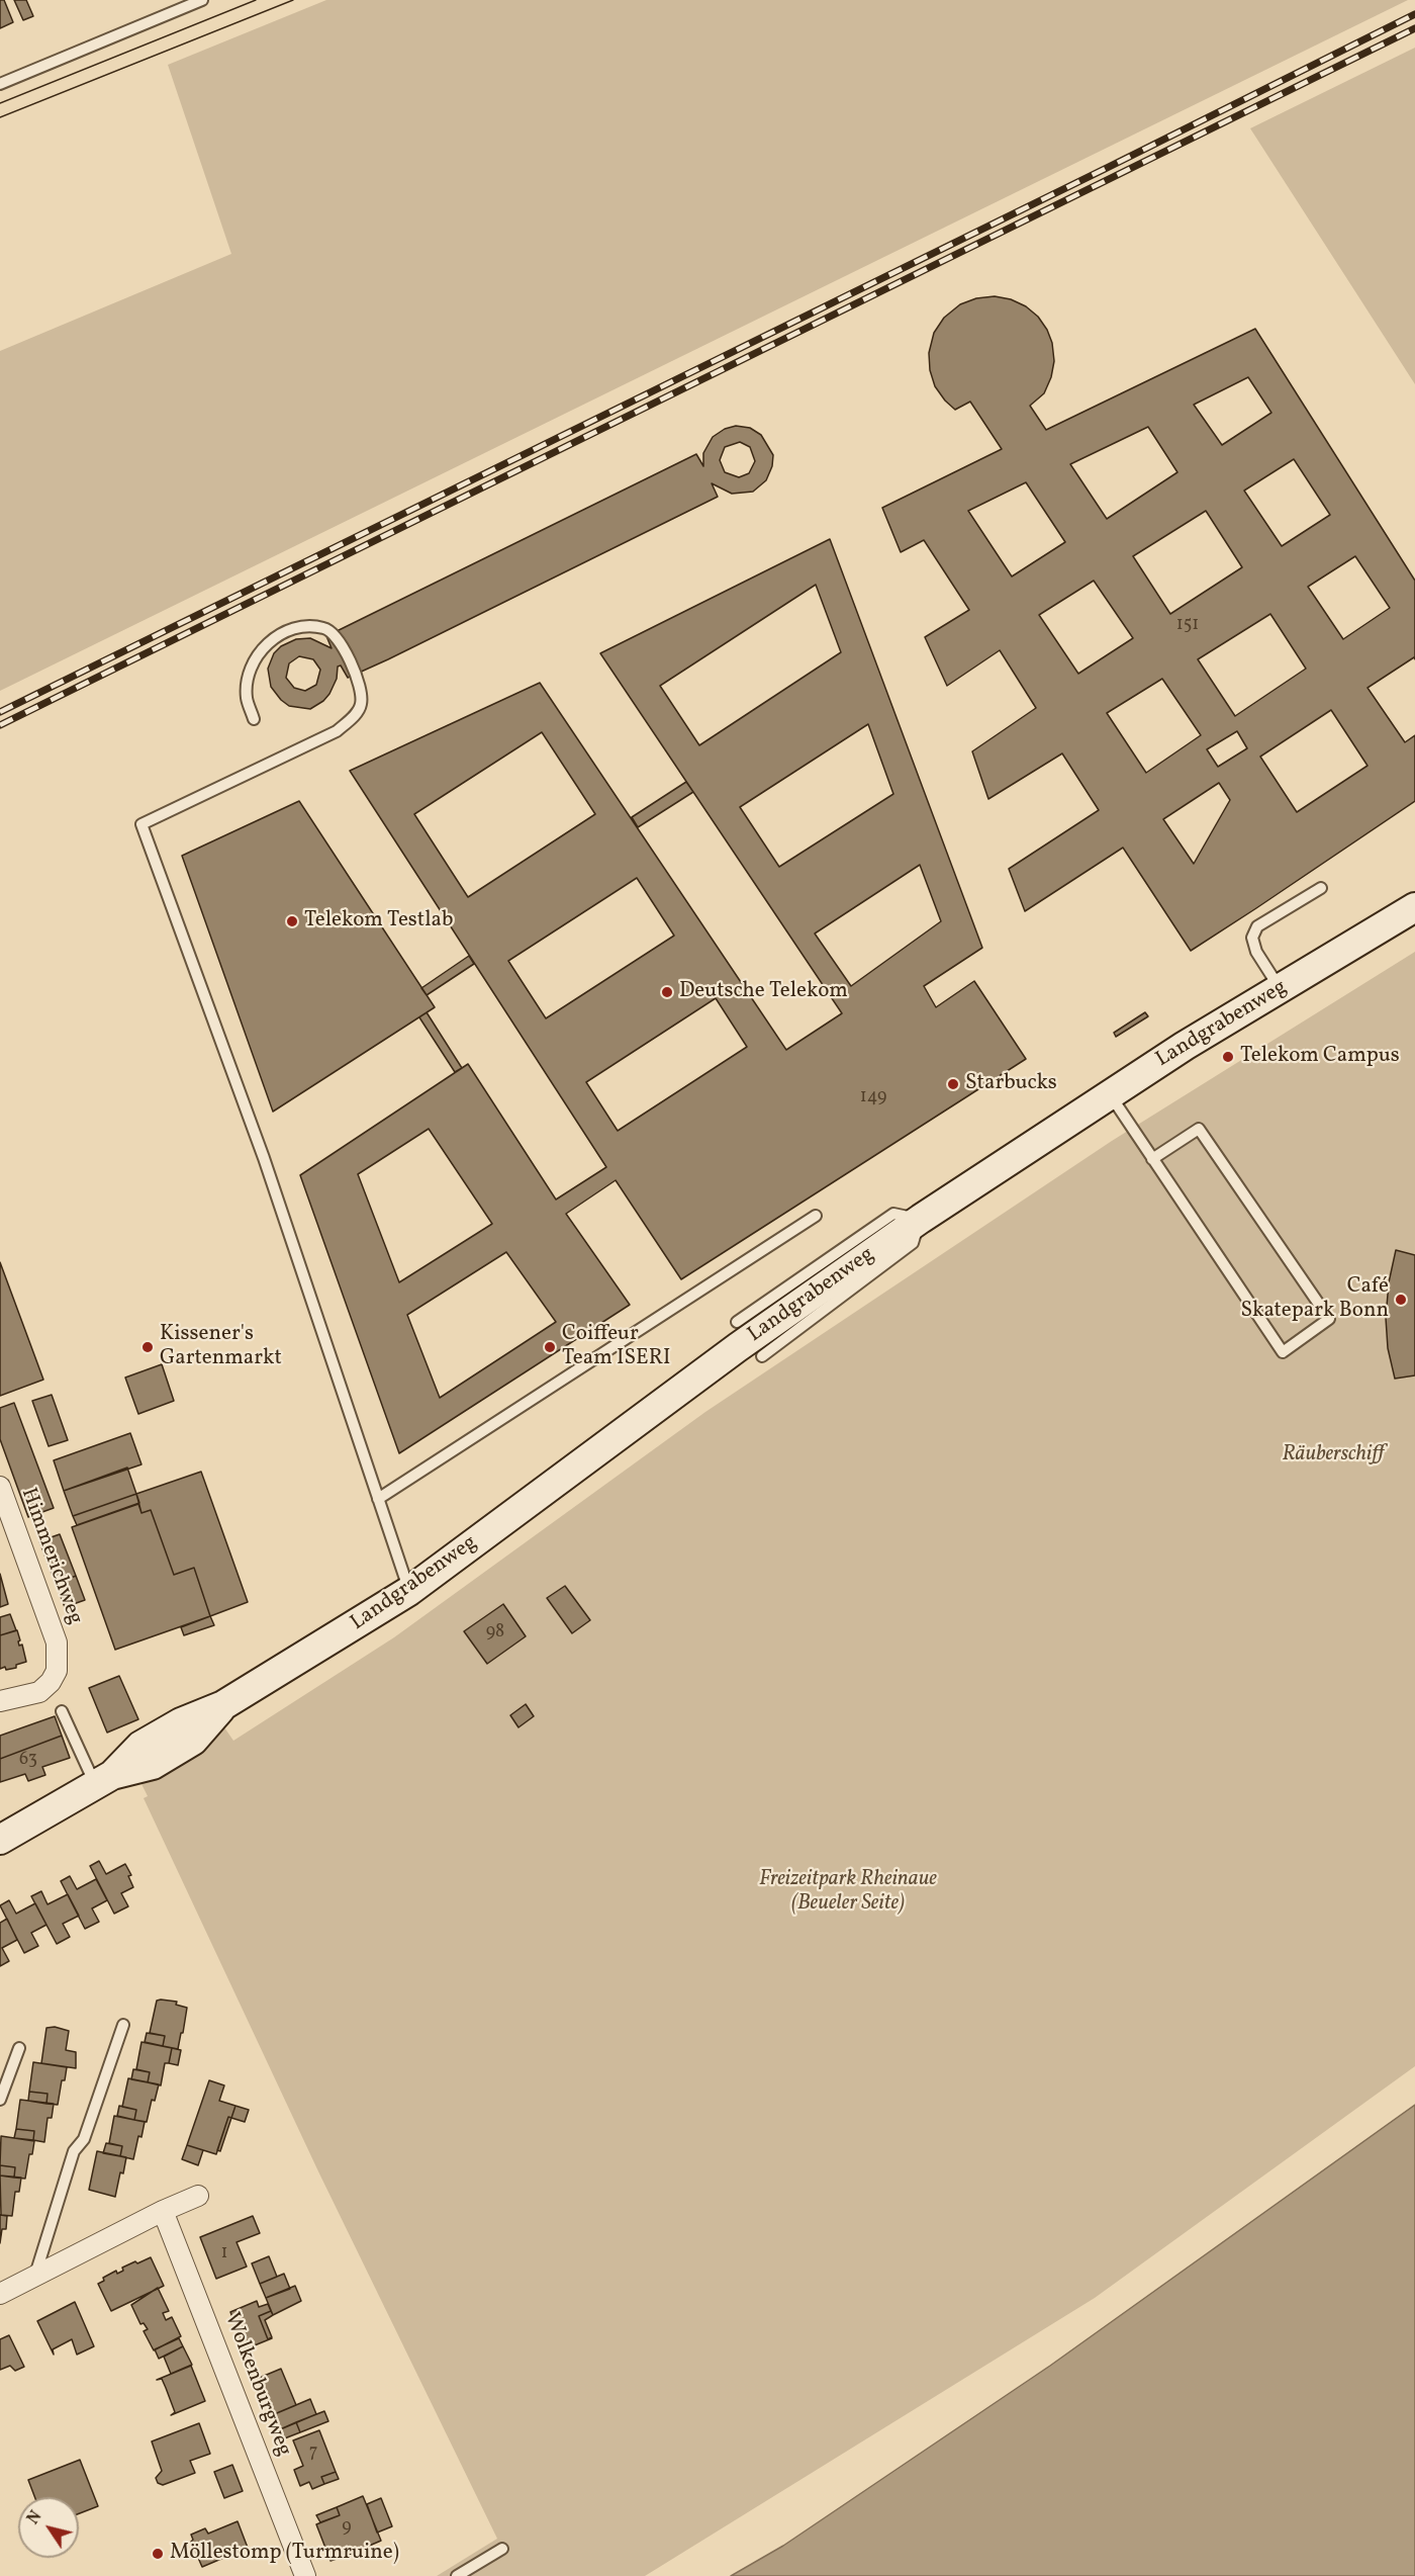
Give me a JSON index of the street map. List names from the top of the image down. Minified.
{"streets":{"street":["Landgrabenweg","Himmerichweg","Wolkenburgweg"]},"parks":["Räuberschiff","Freizeitpark Rheinaue (Beueler Seite)"],"places":["Telekom Testlab","Deutsche Telekom","Telekom Campus","Starbucks","Café Skatepark Bonn","Kissener's Gartenmarkt","Coiffeur Team ISERI","Möllestomp (Turmruine)"],"house_numbers":["151","149","98","63","1","7","9"],"north":"top left"}
